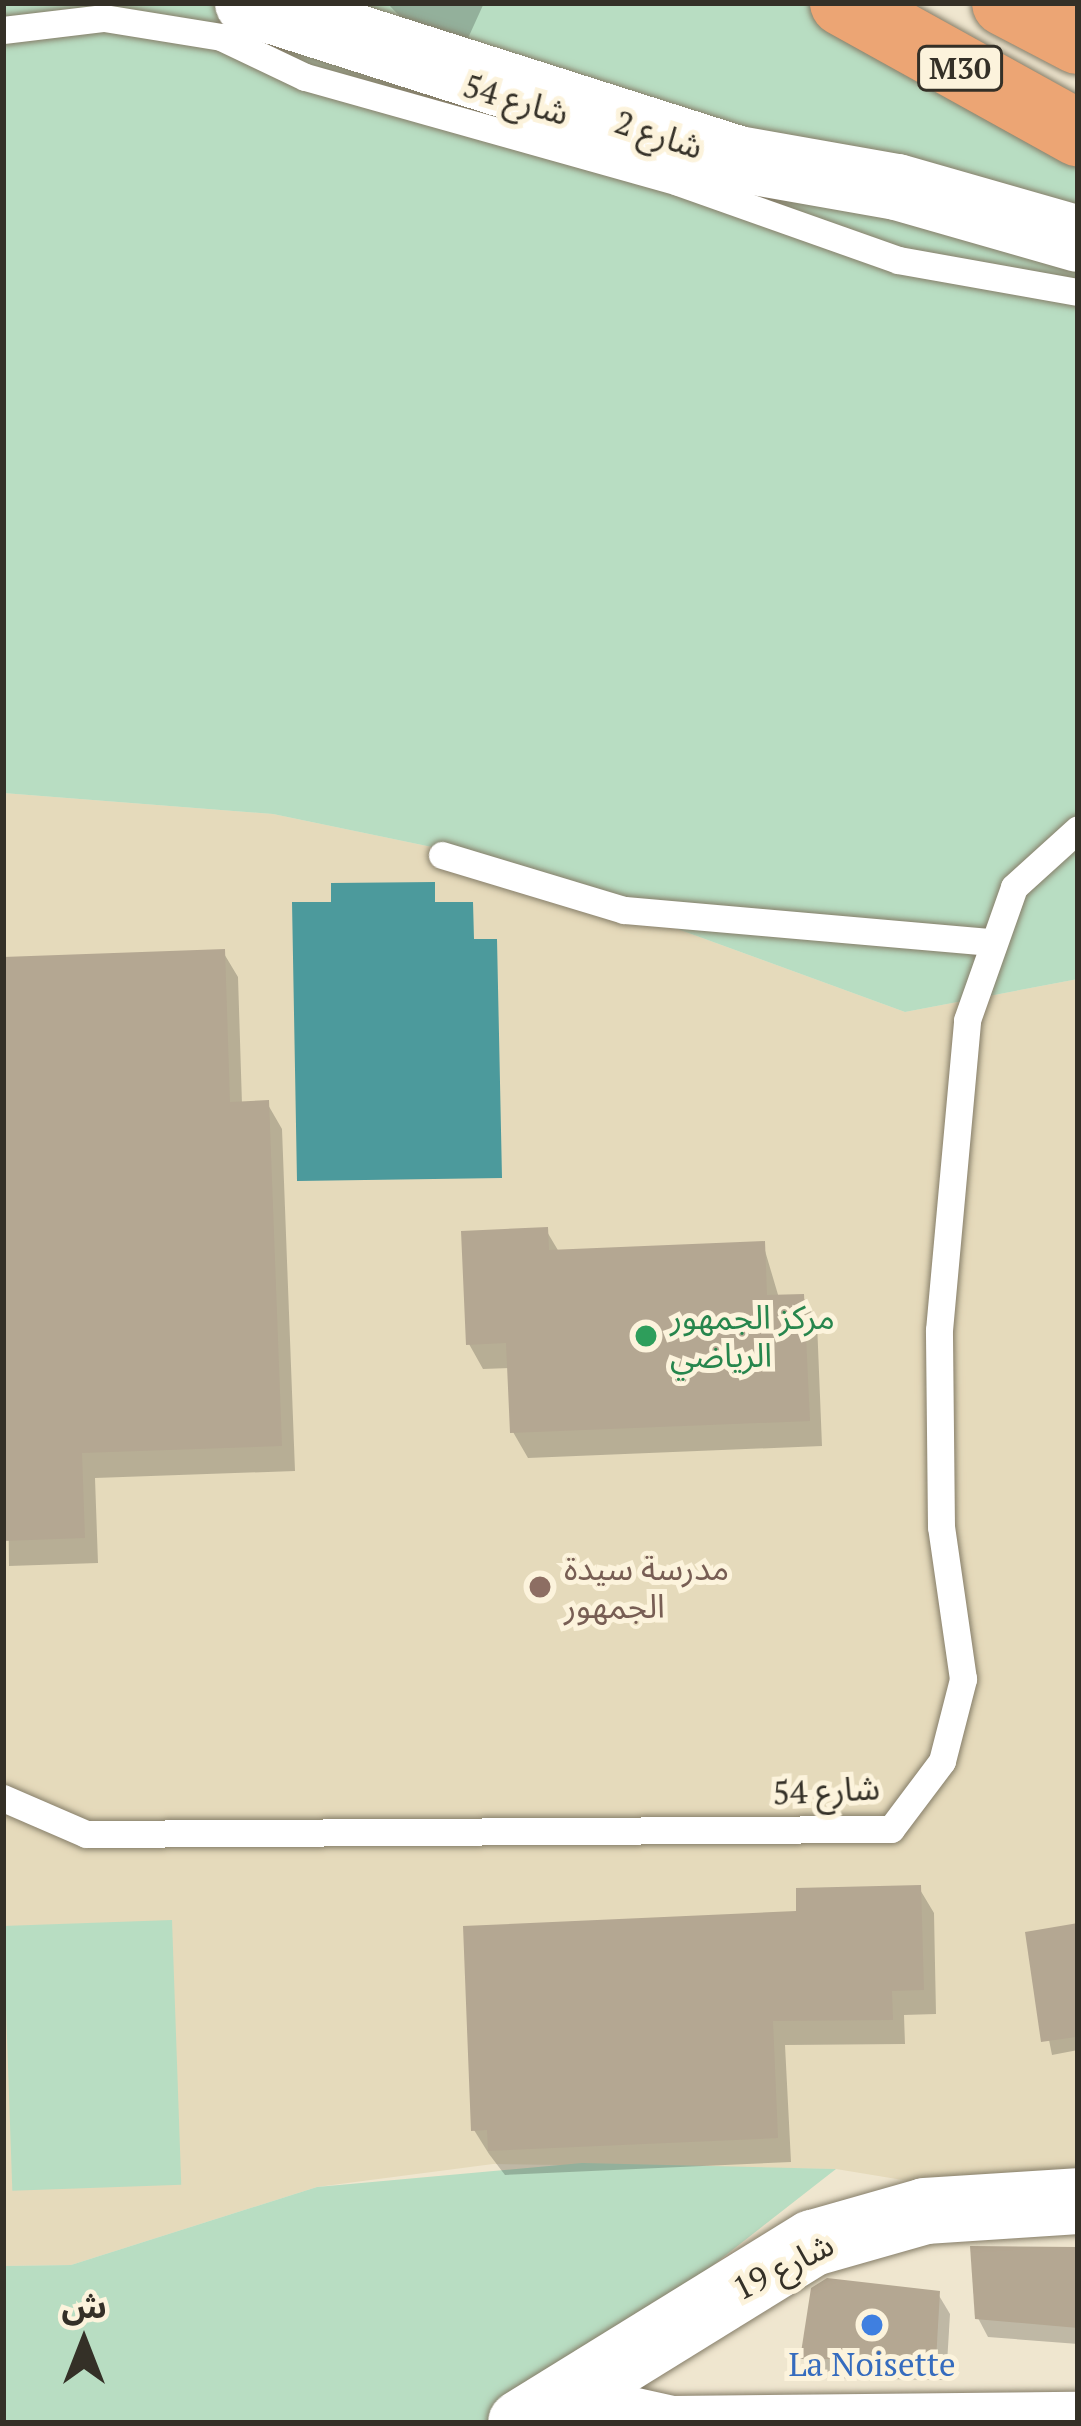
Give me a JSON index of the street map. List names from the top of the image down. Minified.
{"streets":{"highway":["M30"],"street":["شارع 2","شارع 19"],"lane":["شارع 54"]},"places":["مركز الجمهور الرياضي","مدرسة سيدة الجمهور","La Noisette"],"north":"top"}
